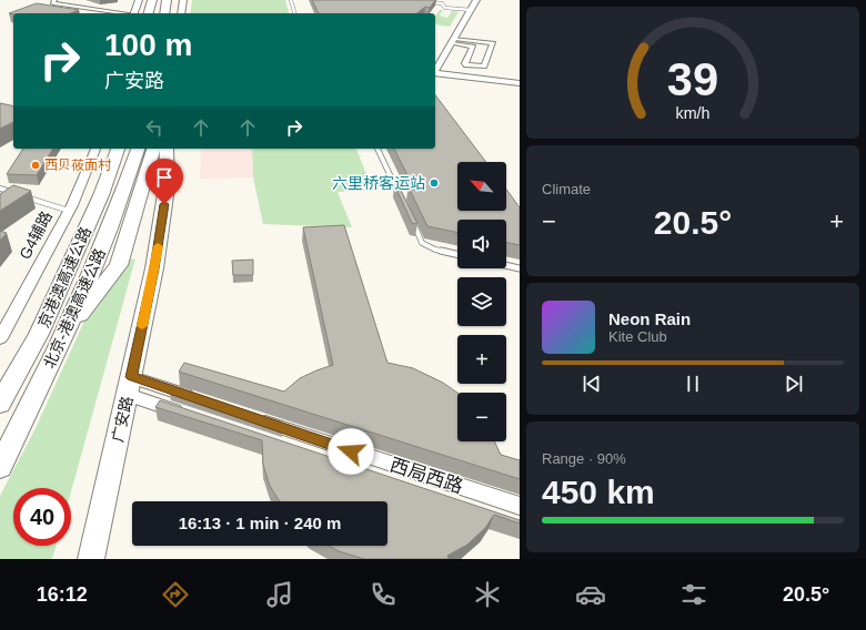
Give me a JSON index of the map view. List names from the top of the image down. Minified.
{"streets":{"highway":["京港澳高速公路","北京-港澳高速公路","广安路"],"street":["G4辅路","西局西路"]},"places":["西贝莜面村","六里桥客运站"],"north":"top left","page":{"turn":["100 m","广安路"],"tile":["Climate",["Range · 90%","450 km"]],"map_buttons":["+","−"],"heat":["−","20.5°","+"],"song":["Neon Rain","Kite Club"],"limit":"40","trip":"16:13 · 1 min · 240 m","tabs":["16:12","20.5°"],"gauge":["39","km/h"]}}
